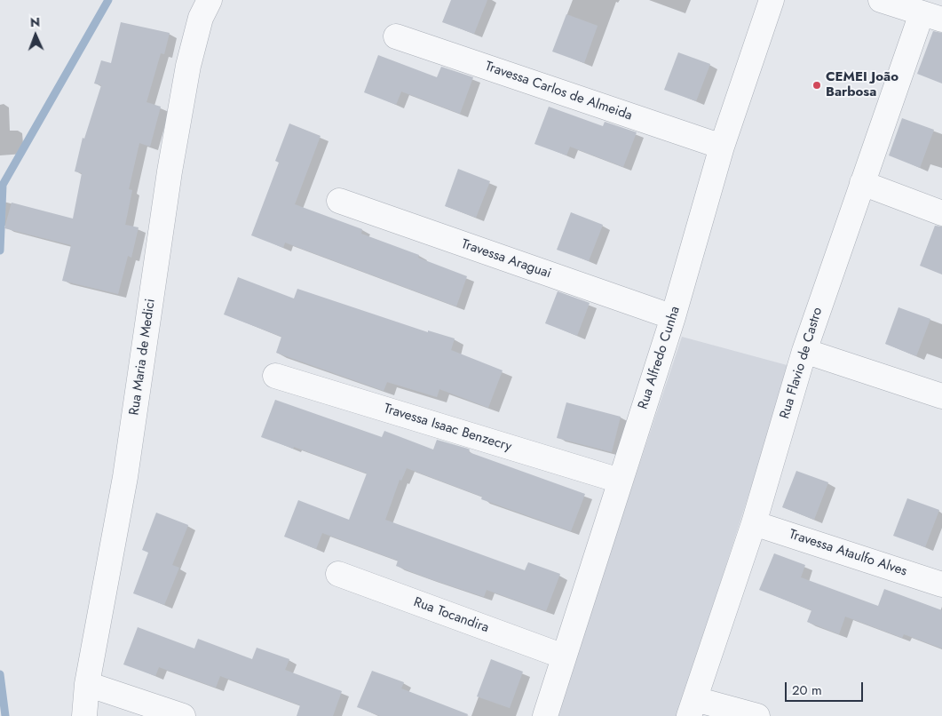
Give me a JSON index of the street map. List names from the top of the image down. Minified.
{"streets":{"street":["Travessa Carlos de Almeida","Travessa Araguai","Rua Maria de Medici","Rua Alfredo Cunha","Rua Flavio de Castro","Travessa Isaac Benzecry","Travessa Ataulfo Alves","Rua Tocandira"]},"crossings":[["Travessa Carlos de Almeida","Rua Alfredo Cunha"],["Travessa Araguai","Rua Alfredo Cunha"],["Rua Alfredo Cunha","Travessa Isaac Benzecry"],["Rua Alfredo Cunha","Rua Tocandira"],["Rua Flavio de Castro","Travessa Ataulfo Alves"]],"places":["CEMEI João Barbosa"],"scale_bar":"20 m","north":"top"}
